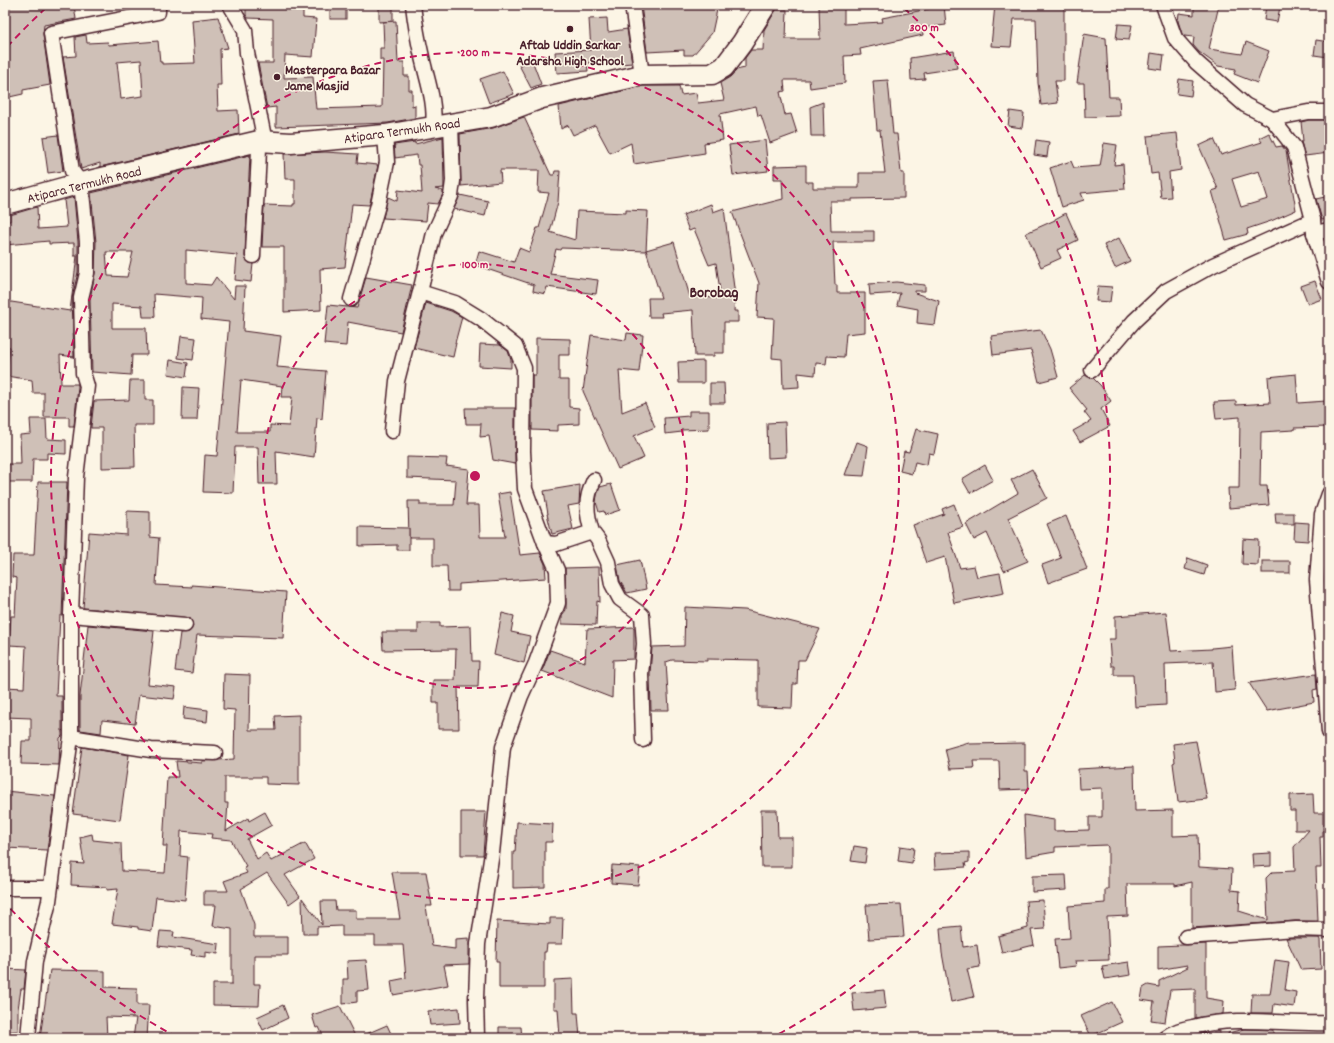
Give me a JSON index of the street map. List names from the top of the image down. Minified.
{"streets":{"main road":["Atipara Termukh Road"]},"districts":["Borobag"],"places":["Aftab Uddin Sarkar Adarsha High School","Masterpara Bazar Jame Masjid"],"rings":["300 m","200 m","100 m"]}
